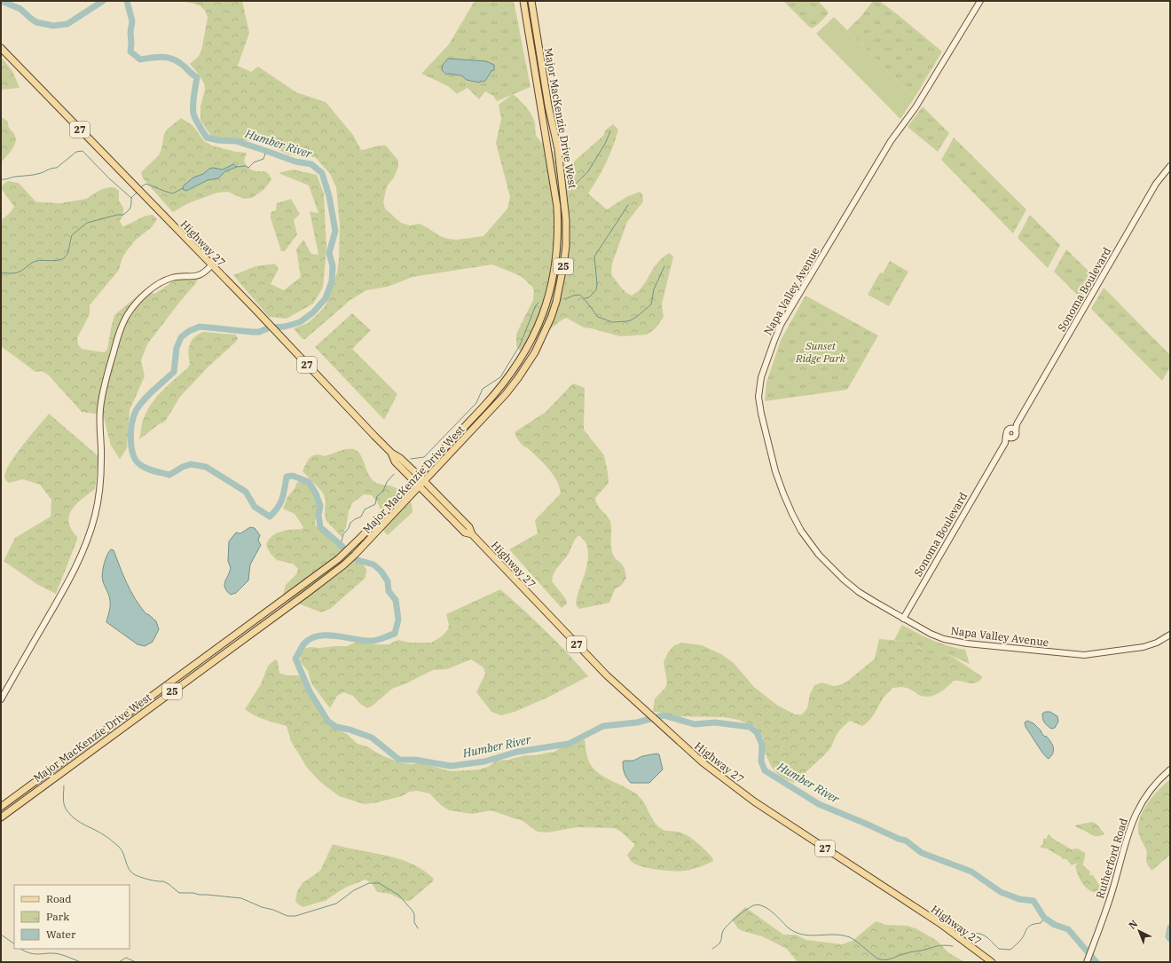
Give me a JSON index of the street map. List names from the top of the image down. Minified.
{"streets":{"main road":["Major MacKenzie Drive West","27","Highway 27","25"],"street":["Sonoma Boulevard","Napa Valley Avenue","Rutherford Road"]},"crossings":[["Major MacKenzie Drive West","Highway 27"],["Sonoma Boulevard","Napa Valley Avenue"]],"water":["Humber River"],"parks":["Sunset Ridge Park"],"legend":["Road","Park","Water"],"north":"top left"}
